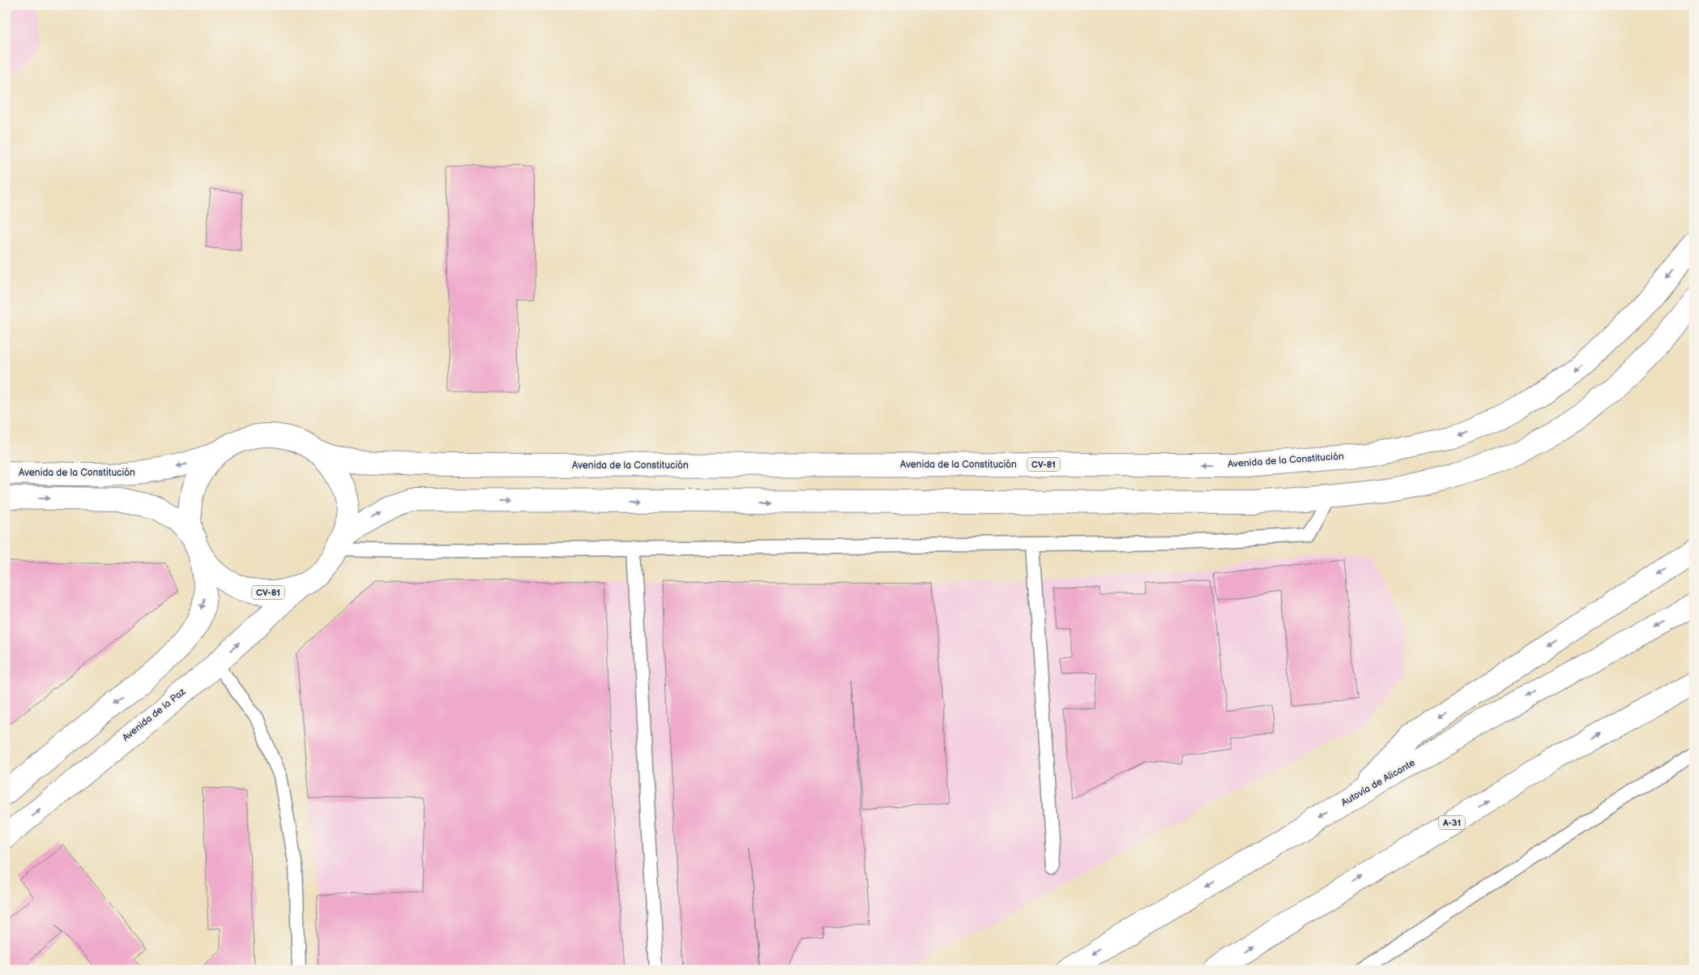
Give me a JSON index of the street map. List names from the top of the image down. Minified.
{"streets":{"main road":["Avenida de la Constitución","CV-81","Avenida de la Paz","Autovía de Alicante","A-31"]},"crossings":[["Avenida de la Constitución","CV-81"],["CV-81","Avenida de la Paz"]]}
